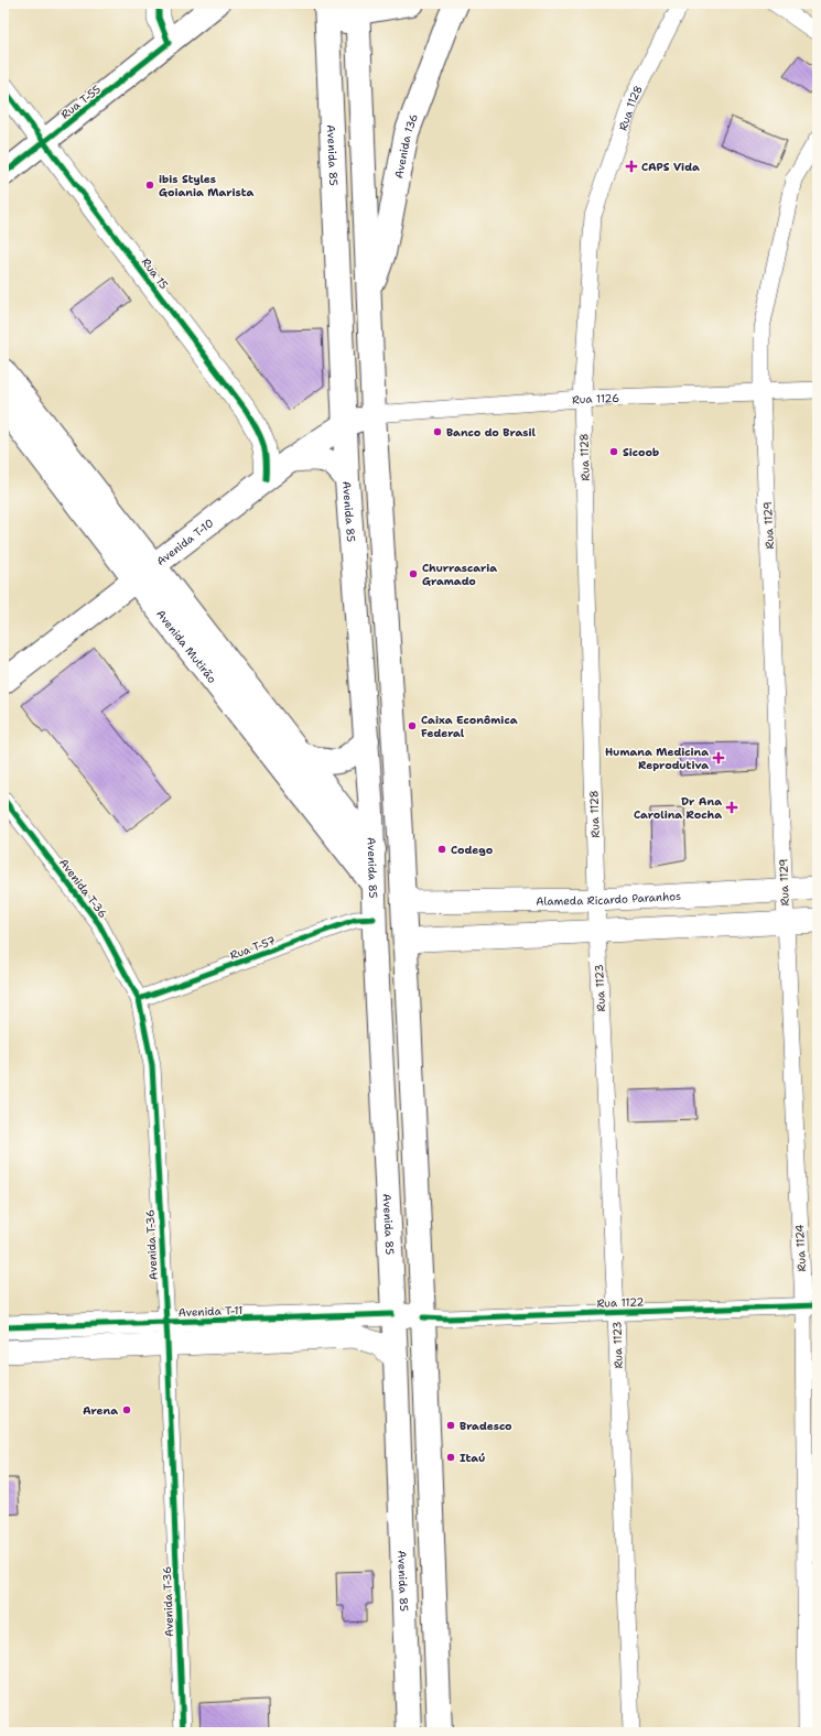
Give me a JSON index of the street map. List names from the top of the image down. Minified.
{"streets":{"main road":["Rua T-55","Avenida 136","Avenida 85","Rua 15","Avenida T-10","Avenida Mutirão","Alameda Ricardo Paranhos","Avenida T-11"],"street":["Rua 1128","Rua 1126","Rua 1129","Avenida T-36","Rua T-57","Rua 1123","Rua 1124","Rua 1122"]},"crossings":[["Rua T-55","Rua 15"],["Rua 1128","Rua 1126"],["Rua 1128","Alameda Ricardo Paranhos"],["Rua 1128","Rua 1123"],["Avenida 85","Avenida T-10"],["Avenida 85","Avenida Mutirão"],["Avenida 85","Rua T-57"],["Avenida 85","Avenida T-11"],["Rua 15","Avenida T-10"],["Rua 1126","Rua 1129"],["Rua 1126","Avenida T-10"],["Rua 1129","Alameda Ricardo Paranhos"],["Rua 1129","Rua 1124"],["Avenida T-10","Avenida Mutirão"],["Avenida T-36","Rua T-57"],["Avenida T-36","Avenida T-11"],["Rua 1123","Rua 1122"],["Rua 1124","Rua 1122"],["Rua 1122","Avenida T-11"]],"places":{"health":["CAPS Vida","Humana Medicina Reprodutiva","Dr Ana Carolina Rocha"],"other":["ibis Styles Goiania Marista","Banco do Brasil","Sicoob","Churrascaria Gramado","Caixa Econômica Federal","Codego","Arena","Bradesco","Itaú"]}}
